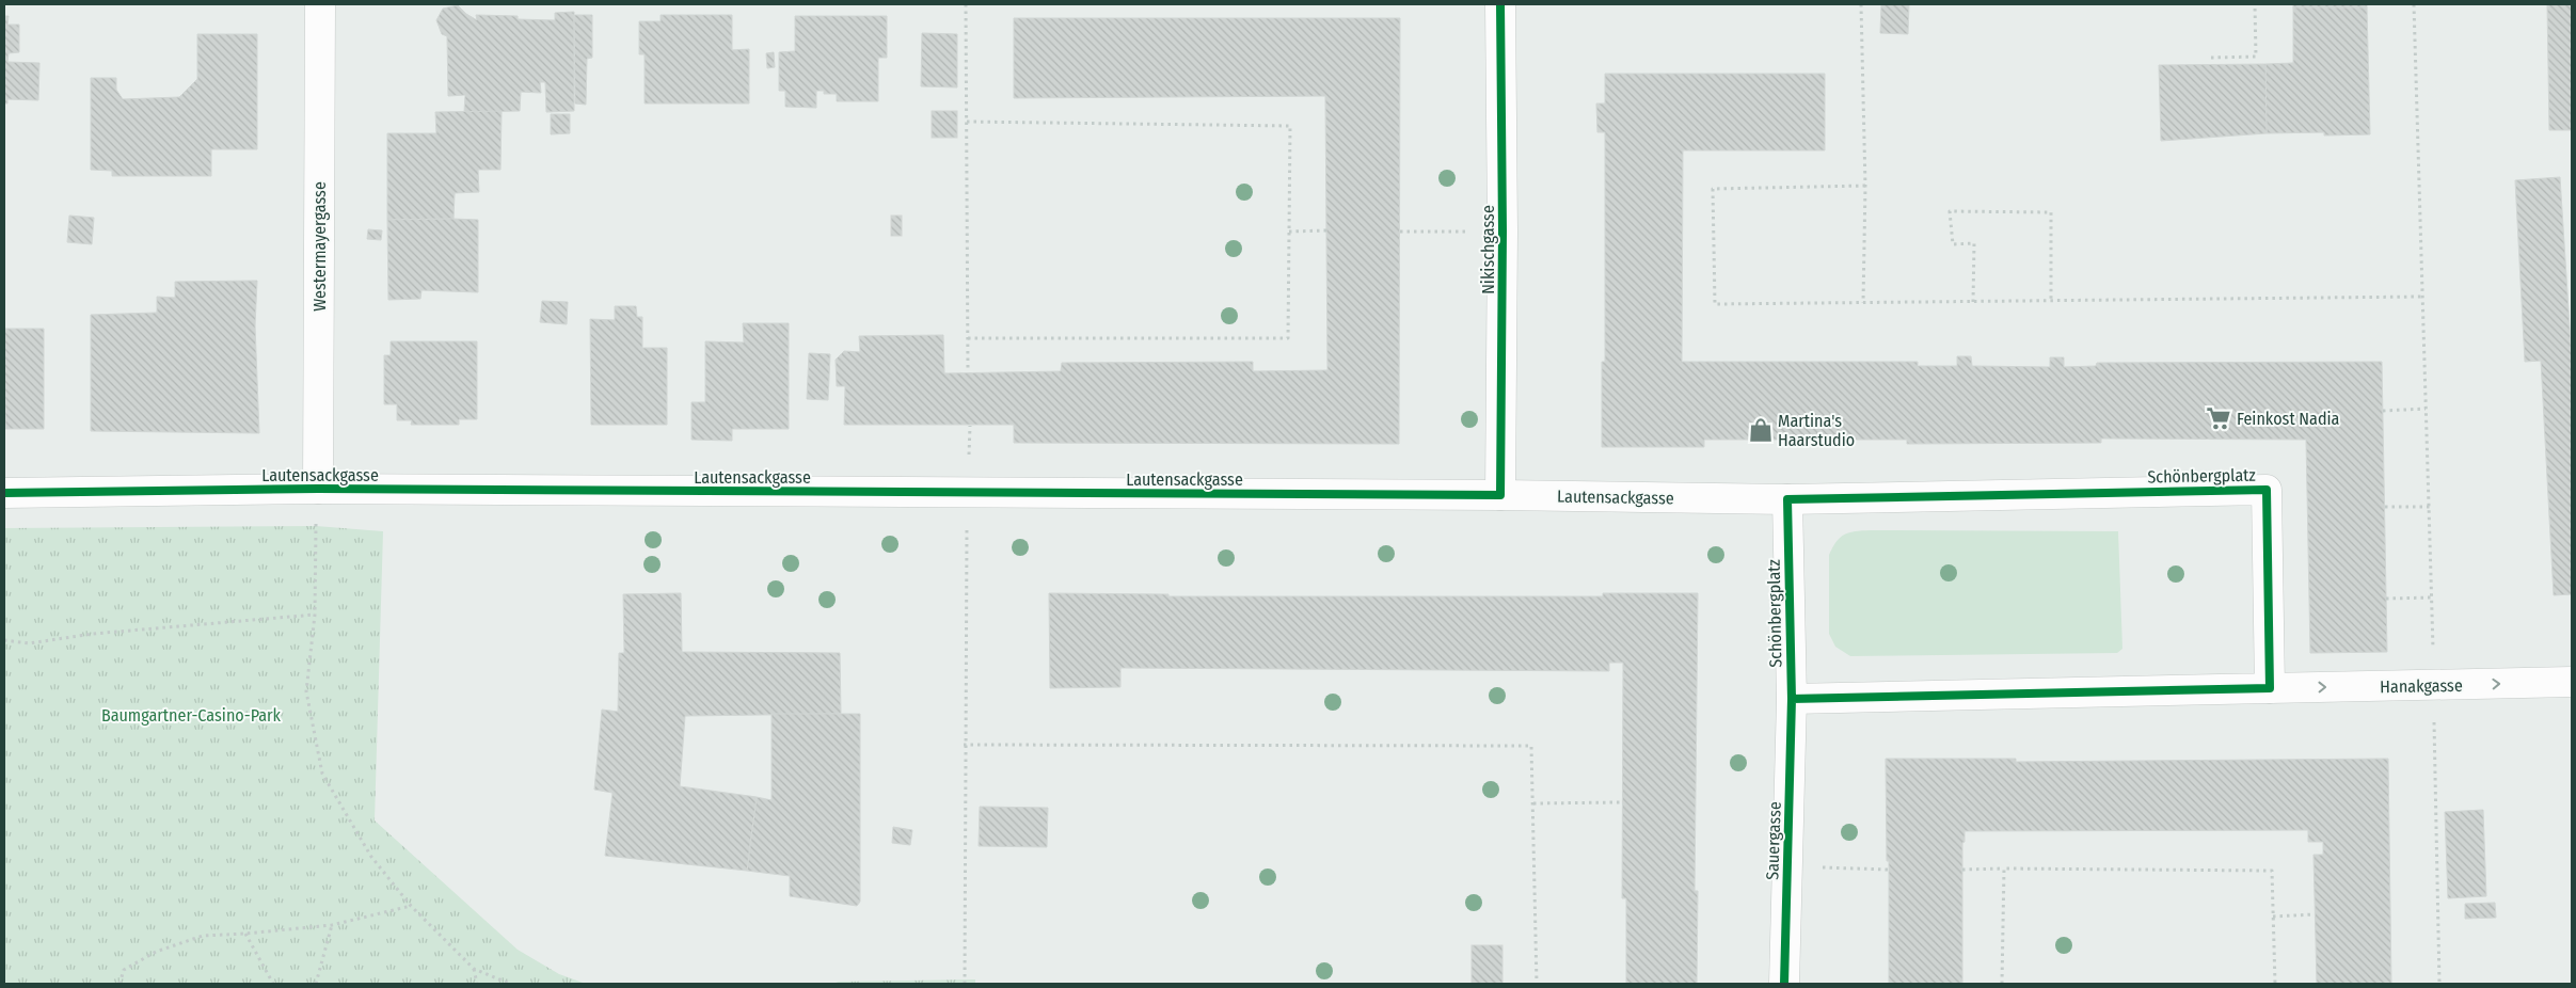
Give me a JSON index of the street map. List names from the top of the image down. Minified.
{"streets":{"street":["Westermayergasse","Nikischgasse","Lautensackgasse","Schönbergplatz","Hanakgasse","Sauergasse"]},"crossings":[["Westermayergasse","Lautensackgasse"],["Nikischgasse","Lautensackgasse"],["Lautensackgasse","Schönbergplatz"],["Schönbergplatz","Hanakgasse"],["Schönbergplatz","Sauergasse"]],"one_way":["Hanakgasse"],"parks":["Baumgartner-Casino-Park"],"places":{"supermarket":["Feinkost Nadia"],"shop":["Martina's Haarstudio"]}}
